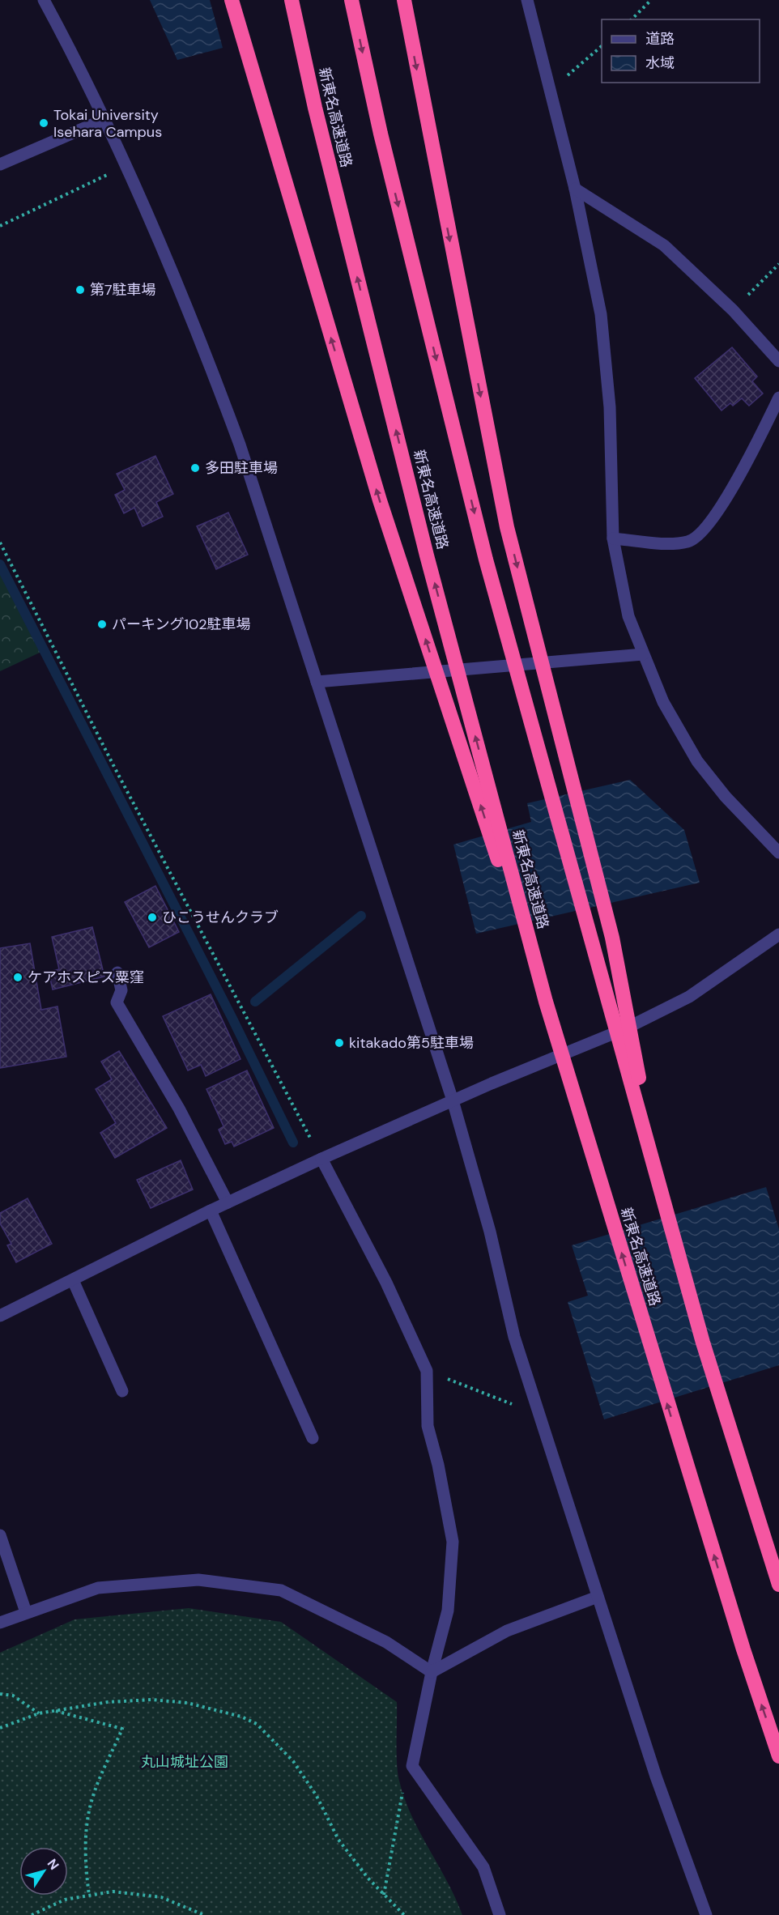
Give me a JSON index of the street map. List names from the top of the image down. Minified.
{"streets":{"highway":["新東名高速道路"]},"parks":["丸山城址公園"],"places":["Tokai University Isehara Campus","第7駐車場","多田駐車場","パーキング102駐車場","ひこうせんクラブ","ケアホスピス粟窪","kitakado第5駐車場"],"legend":["道路","水域"],"north":"top right"}
